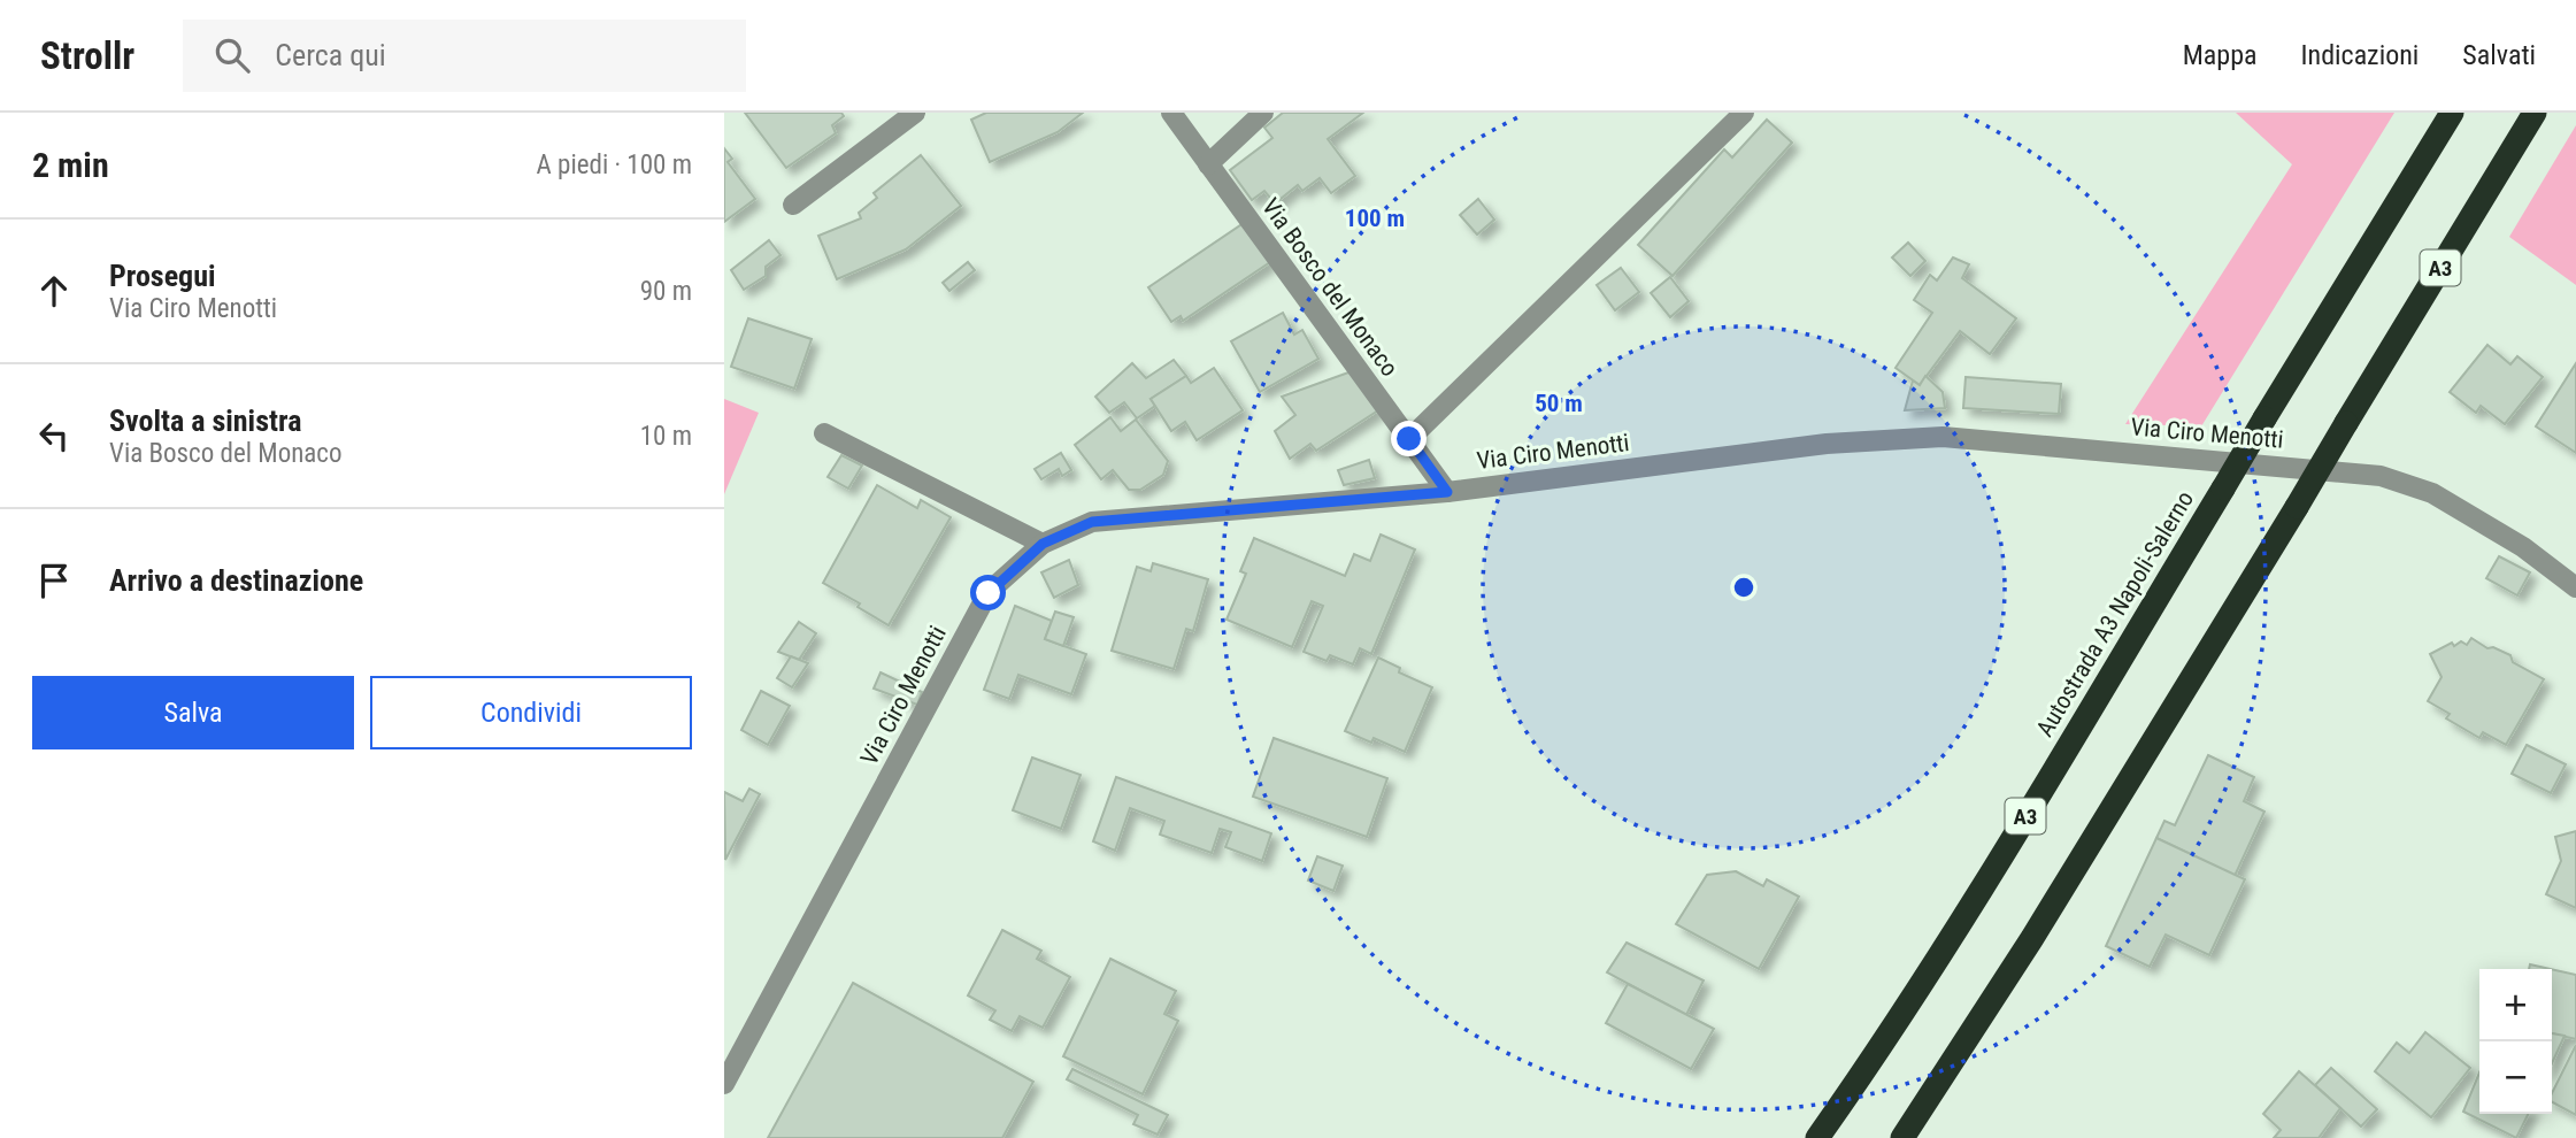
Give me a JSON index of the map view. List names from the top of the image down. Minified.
{"streets":{"highway":["A3","Autostrada A3 Napoli-Salerno"],"street":["Via Bosco del Monaco","Via Ciro Menotti"]},"crossings":[["Via Bosco del Monaco","Via Ciro Menotti"]],"page":{"header":"Strollr","search":"Cerca qui","nav":["Mappa","Indicazioni","Salvati"],"heading":["2 min","A piedi · 100 m"],"list":[["Prosegui","Via Ciro Menotti","90 m"],["Svolta a sinistra","Via Bosco del Monaco","10 m"],"Arrivo a destinazione"],"buttons":["Salva","Condividi"],"map_buttons":["+","−"]},"rings":["100 m","50 m"]}
